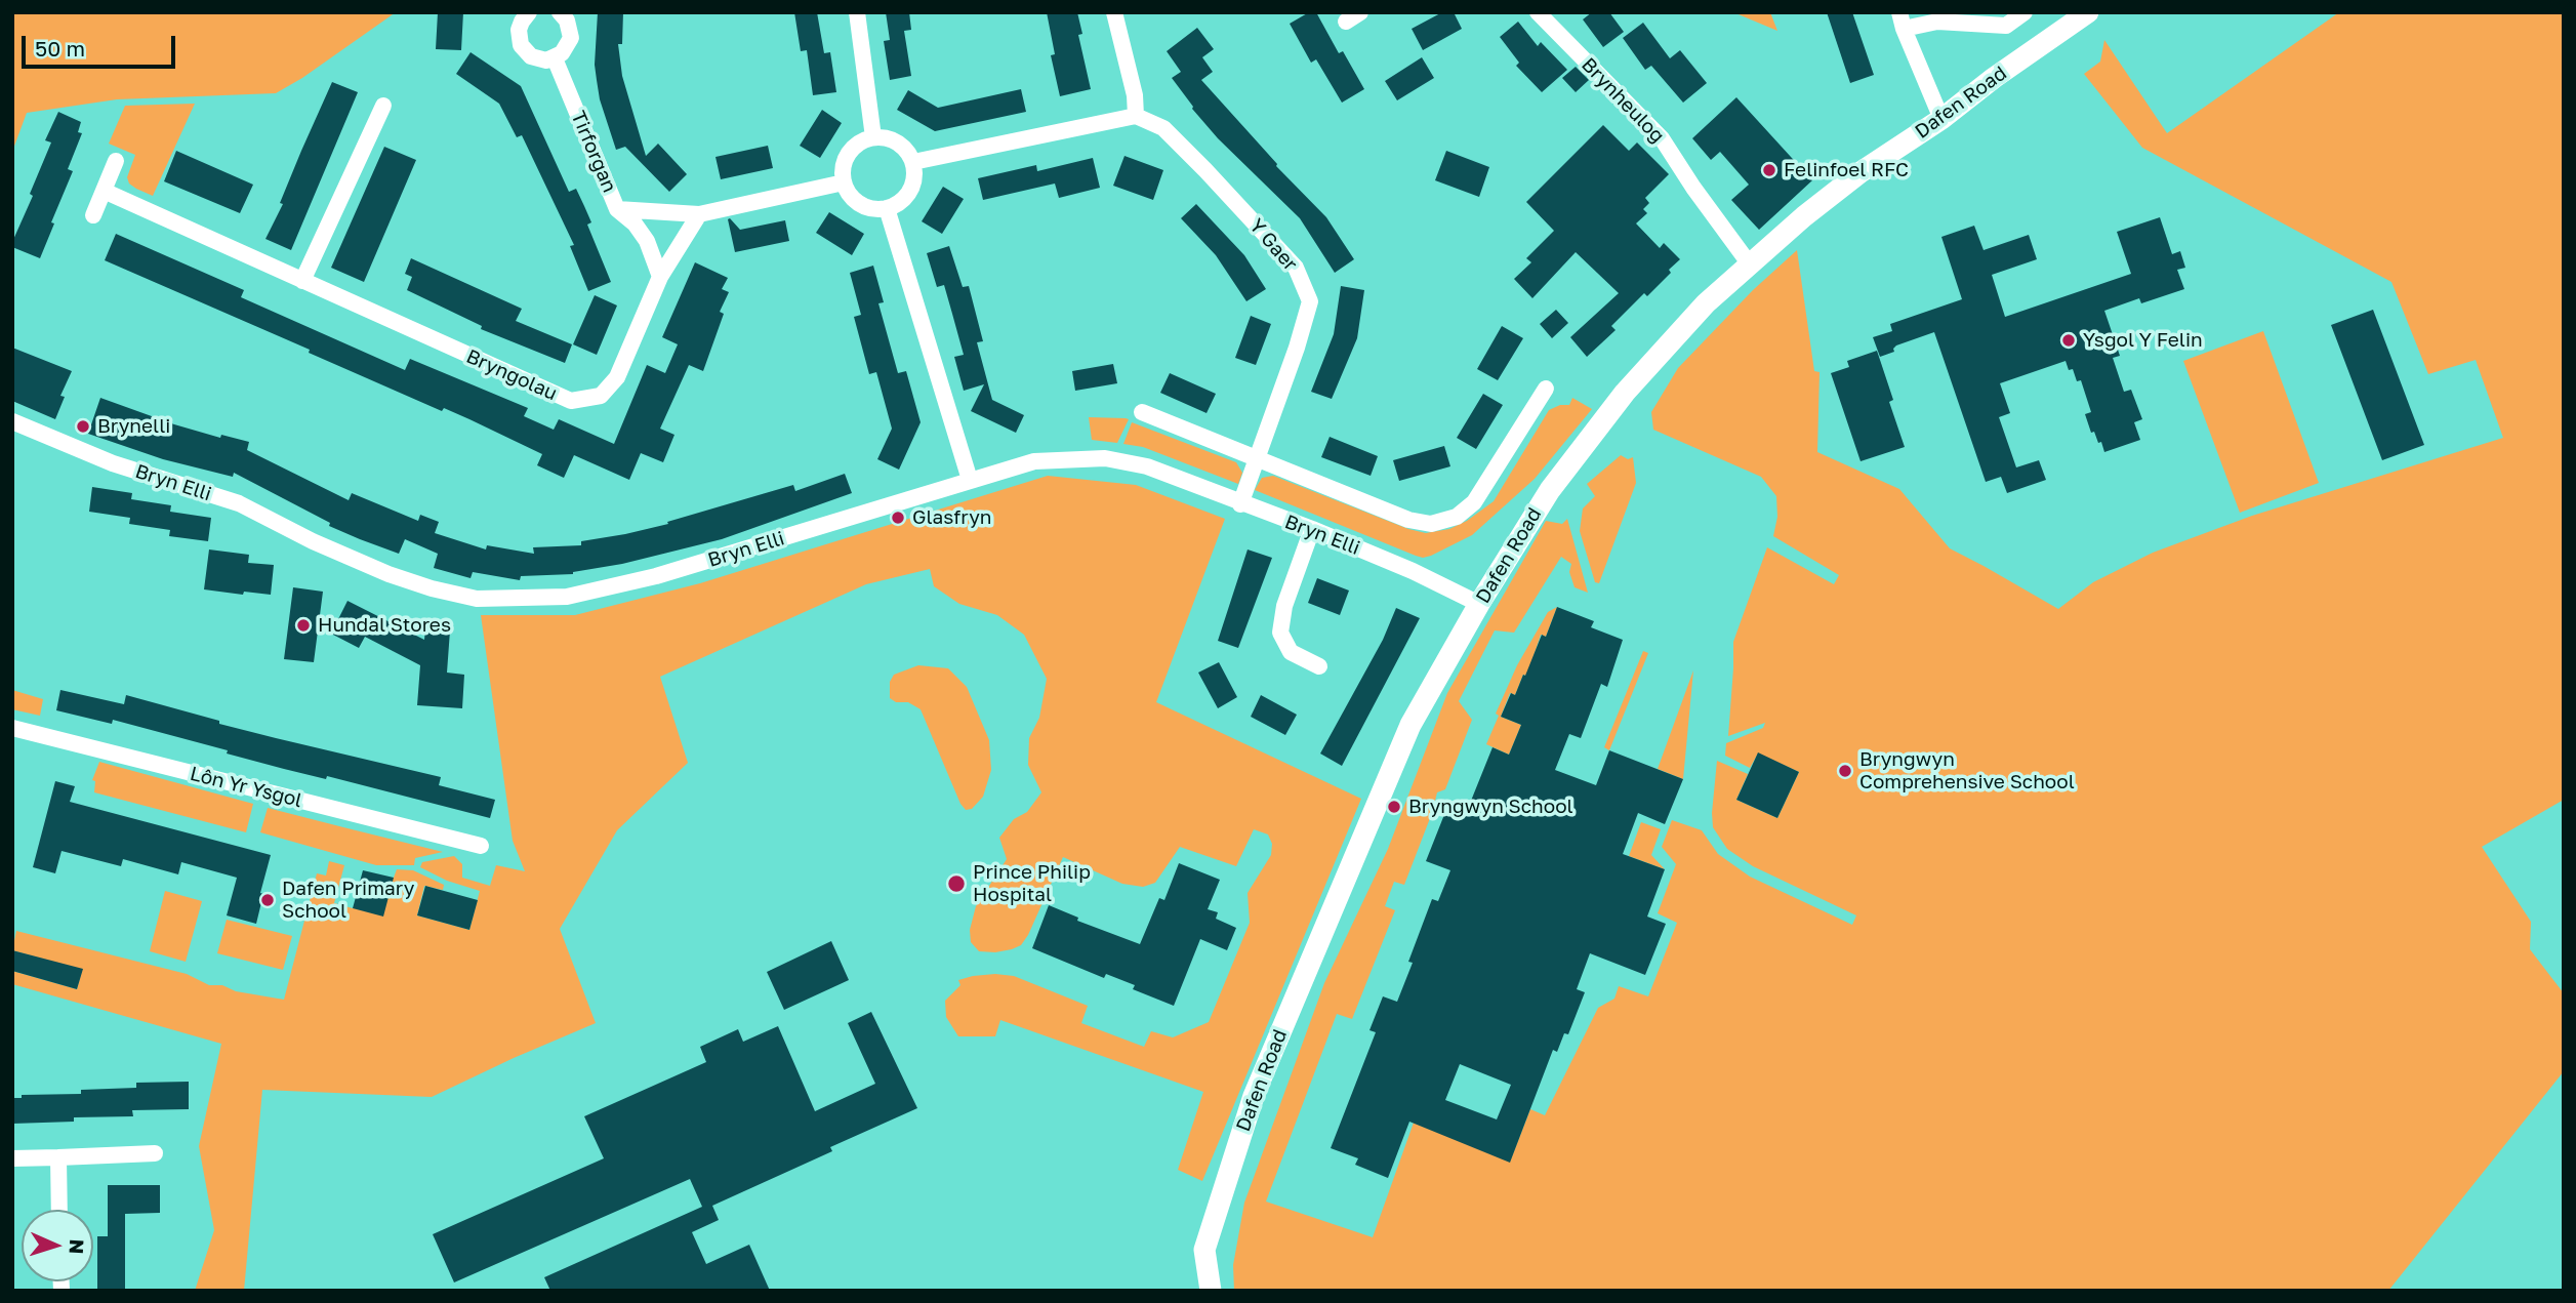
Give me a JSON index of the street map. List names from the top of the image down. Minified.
{"streets":{"street":["Brynheulog","Dafen Road","Tirforgan","Y Gaer","Bryngolau","Bryn Elli","Lôn Yr Ysgol"]},"crossings":[["Brynheulog","Dafen Road"],["Dafen Road","Bryn Elli"],["Tirforgan","Bryngolau"],["Y Gaer","Bryn Elli"]],"places":["Felinfoel RFC","Ysgol Y Felin","Brynelli","Glasfryn","Hundal Stores","Bryngwyn Comprehensive School","Bryngwyn School","Prince Philip Hospital","Dafen Primary School"],"scale_bar":"50 m","north":"right"}
